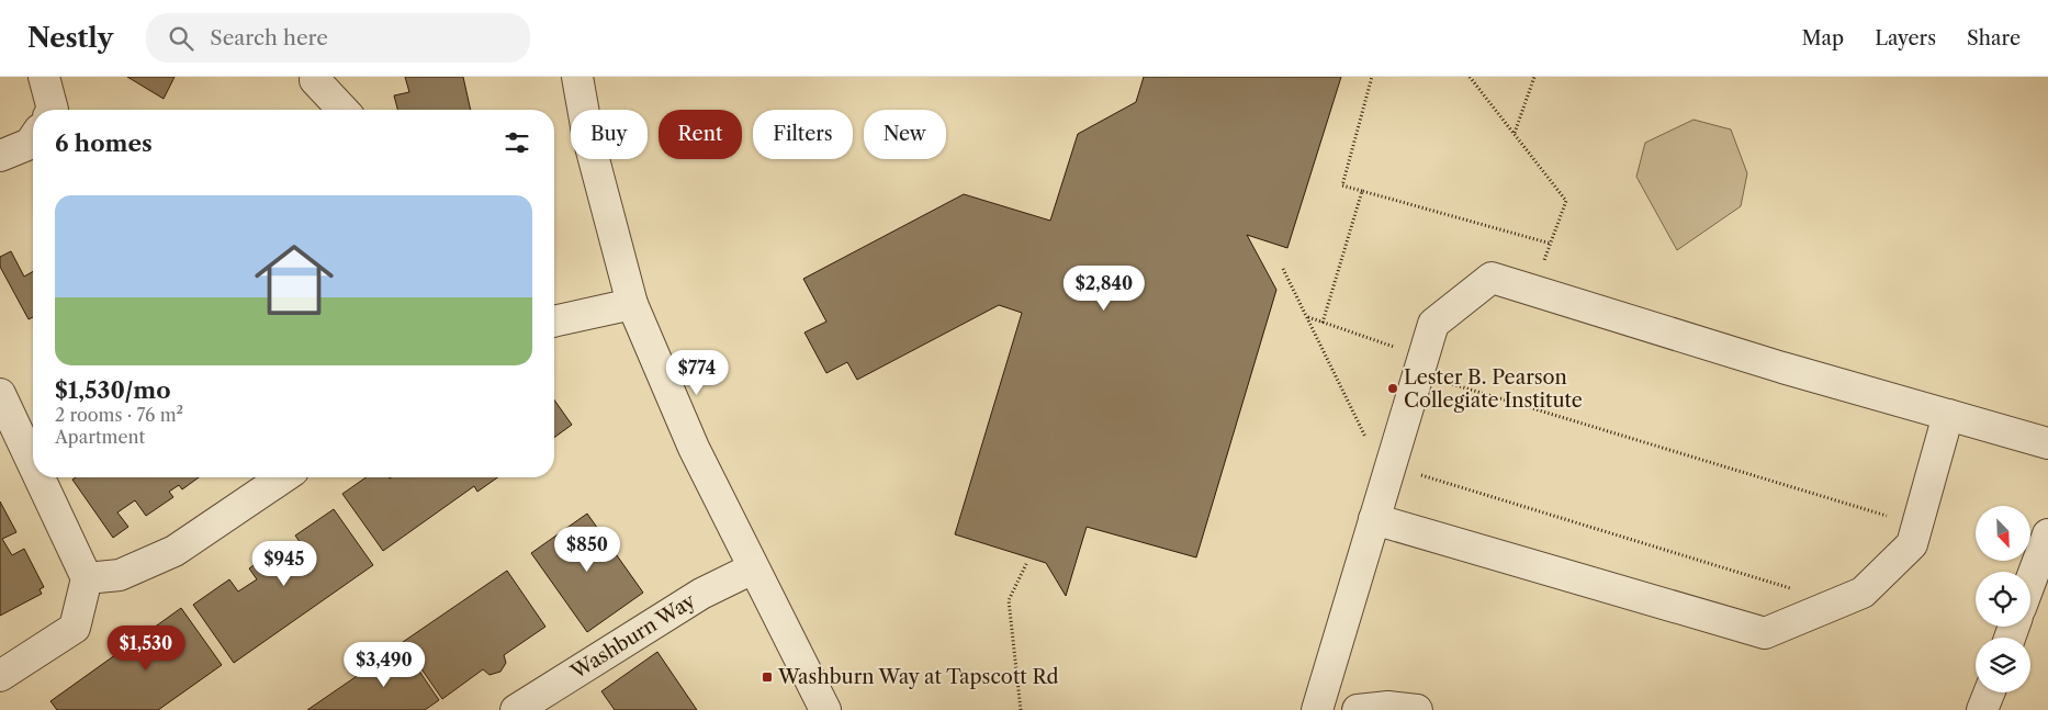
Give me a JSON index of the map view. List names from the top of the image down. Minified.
{"streets":{"street":["Washburn Way"]},"places":{"other":["Lester B. Pearson Collegiate Institute"],"transit":["Washburn Way at Tapscott Rd"]},"north":"bottom right","page":{"header":"Nestly","search":"Search here","nav":["Map","Layers","Share"],"chip":["Buy","Rent","Filters","New"],"heading":"6 homes","list":[{"name":"$1,530/mo","note":"2 rooms · 76 m² · Apartment"}],"price":["$2,840","$774","$850","$945","$1,530","$3,490"]}}
